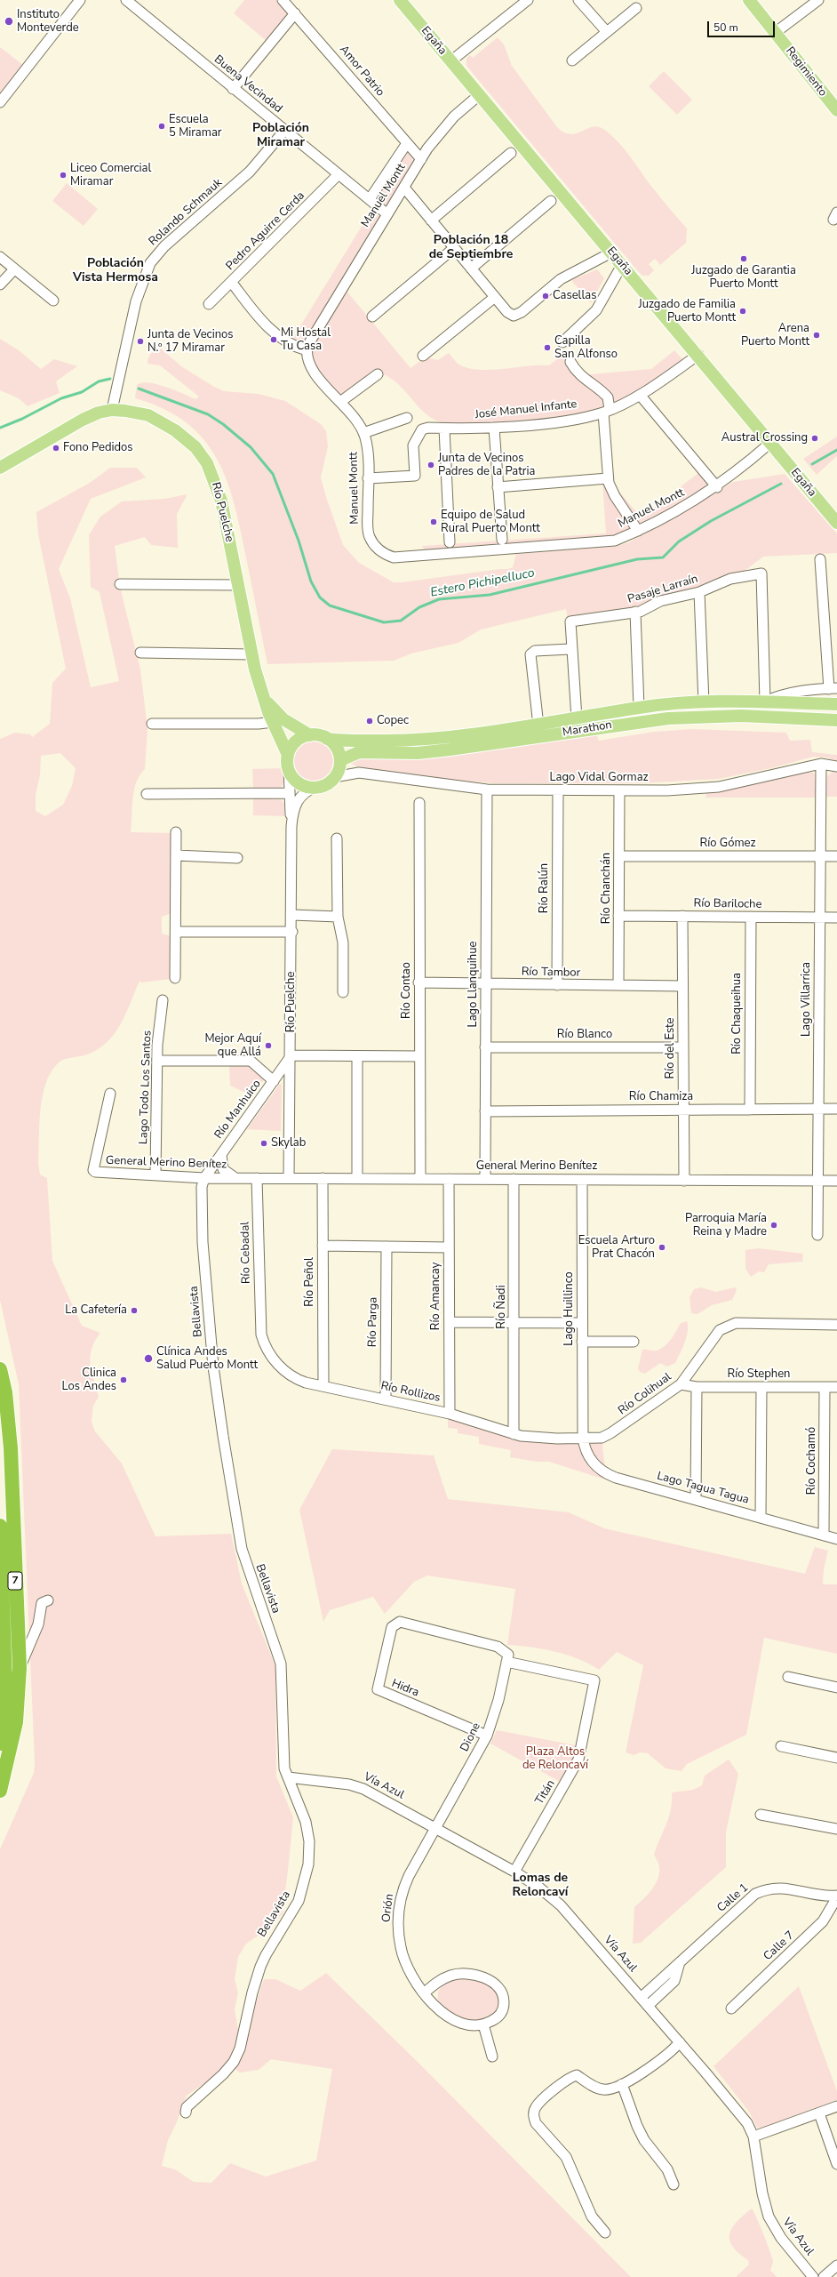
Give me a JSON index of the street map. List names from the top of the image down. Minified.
{"streets":{"highway":["7"],"main road":["Egaña","Regimiento","Río Puelche","Marathon"],"street":["Amor Patrio","Buena Vecindad","Manuel Montt","Rolando Schmauk","Pedro Aguirre Cerda","José Manuel Infante","Pasaje Larraín","Lago Vidal Gormaz","Río Gómez","Río Ralún","Río Chanchán","Río Bariloche","Río Tambor","Lago Llanquihue","Río Contao","Lago Villarrica","Río Chaqueihua","Río Blanco","Río del Este","Lago Todo Los Santos","Río Chamiza","Río Manhuico","General Merino Benítez","Río Cebadal","Río Peñol","Río Amancay","Río Ñadi","Lago Huillinco","Bellavista","Río Parga","Río Stephen","Río Rollizos","Río Colihual","Río Cochamó","Lago Tagua Tagua","Hidra","Dione","Vía Azul","Titán","Calle 1","Orión","Calle 7"]},"crossings":[["Egaña","Manuel Montt"],["Egaña","José Manuel Infante"],["Amor Patrio","Manuel Montt"],["Buena Vecindad","Manuel Montt"],["Buena Vecindad","Rolando Schmauk"],["Buena Vecindad","Pedro Aguirre Cerda"],["Manuel Montt","José Manuel Infante"],["Rolando Schmauk","Río Puelche"],["Río Puelche","Marathon"],["Río Puelche","Lago Vidal Gormaz"],["Río Puelche","Río Manhuico"],["Río Puelche","General Merino Benítez"],["Pasaje Larraín","Marathon"],["Marathon","Lago Vidal Gormaz"],["Lago Vidal Gormaz","Río Ralún"],["Lago Vidal Gormaz","Río Chanchán"],["Lago Vidal Gormaz","Lago Llanquihue"],["Lago Vidal Gormaz","Lago Villarrica"],["Río Gómez","Río Chanchán"],["Río Gómez","Lago Villarrica"],["Río Ralún","Río Tambor"],["Río Chanchán","Río Bariloche"],["Río Chanchán","Río Tambor"],["Río Bariloche","Lago Villarrica"],["Río Bariloche","Río Chaqueihua"],["Río Bariloche","Río del Este"],["Río Tambor","Lago Llanquihue"],["Río Tambor","Río Contao"],["Río Tambor","Río del Este"],["Lago Llanquihue","Río Blanco"],["Lago Llanquihue","Río Chamiza"],["Lago Llanquihue","General Merino Benítez"],["Río Contao","General Merino Benítez"],["Lago Villarrica","Río Chamiza"],["Lago Villarrica","General Merino Benítez"],["Río Chaqueihua","Río Chamiza"],["Río Blanco","Río del Este"],["Río del Este","Río Chamiza"],["Río del Este","General Merino Benítez"],["Lago Todo Los Santos","General Merino Benítez"],["Río Manhuico","General Merino Benítez"],["Río Manhuico","Bellavista"],["General Merino Benítez","Río Cebadal"],["General Merino Benítez","Río Peñol"],["General Merino Benítez","Río Amancay"],["General Merino Benítez","Río Ñadi"],["General Merino Benítez","Lago Huillinco"],["General Merino Benítez","Bellavista"],["Río Cebadal","Río Rollizos"],["Río Peñol","Río Rollizos"],["Río Amancay","Río Rollizos"],["Río Ñadi","Río Rollizos"],["Lago Huillinco","Río Rollizos"],["Lago Huillinco","Río Colihual"],["Lago Huillinco","Lago Tagua Tagua"],["Bellavista","Vía Azul"],["Río Parga","Río Rollizos"],["Río Stephen","Río Colihual"],["Río Stephen","Río Cochamó"],["Río Rollizos","Río Colihual"],["Río Rollizos","Lago Tagua Tagua"],["Río Colihual","Lago Tagua Tagua"],["Río Cochamó","Lago Tagua Tagua"],["Hidra","Dione"],["Dione","Vía Azul"],["Dione","Titán"],["Dione","Orión"],["Vía Azul","Titán"],["Vía Azul","Calle 1"],["Vía Azul","Orión"],["Calle 1","Calle 7"]],"districts":["Población Miramar","Población 18 de Septiembre","Población Vista Hermosa","Lomas de Reloncaví"],"water":["Estero Pichipelluco"],"parks":["Plaza Altos de Reloncaví"],"places":["Instituto Monteverde","Escuela 5 Miramar","Liceo Comercial Miramar","Juzgado de Garantia Puerto Montt","Casellas","Juzgado de Familia Puerto Montt","Arena Puerto Montt","Mi Hostal Tu Casa","Junta de Vecinos N.º 17 Miramar","Capilla San Alfonso","Austral Crossing","Fono Pedidos","Junta de Vecinos Padres de la Patria","Equipo de Salud Rural Puerto Montt","Copec","Mejor Aquí que Allá","Skylab","Parroquia María Reina y Madre","Escuela Arturo Prat Chacón","La Cafetería","Clínica Andes Salud Puerto Montt","Clinica Los Andes"],"scale_bar":"50 m"}
